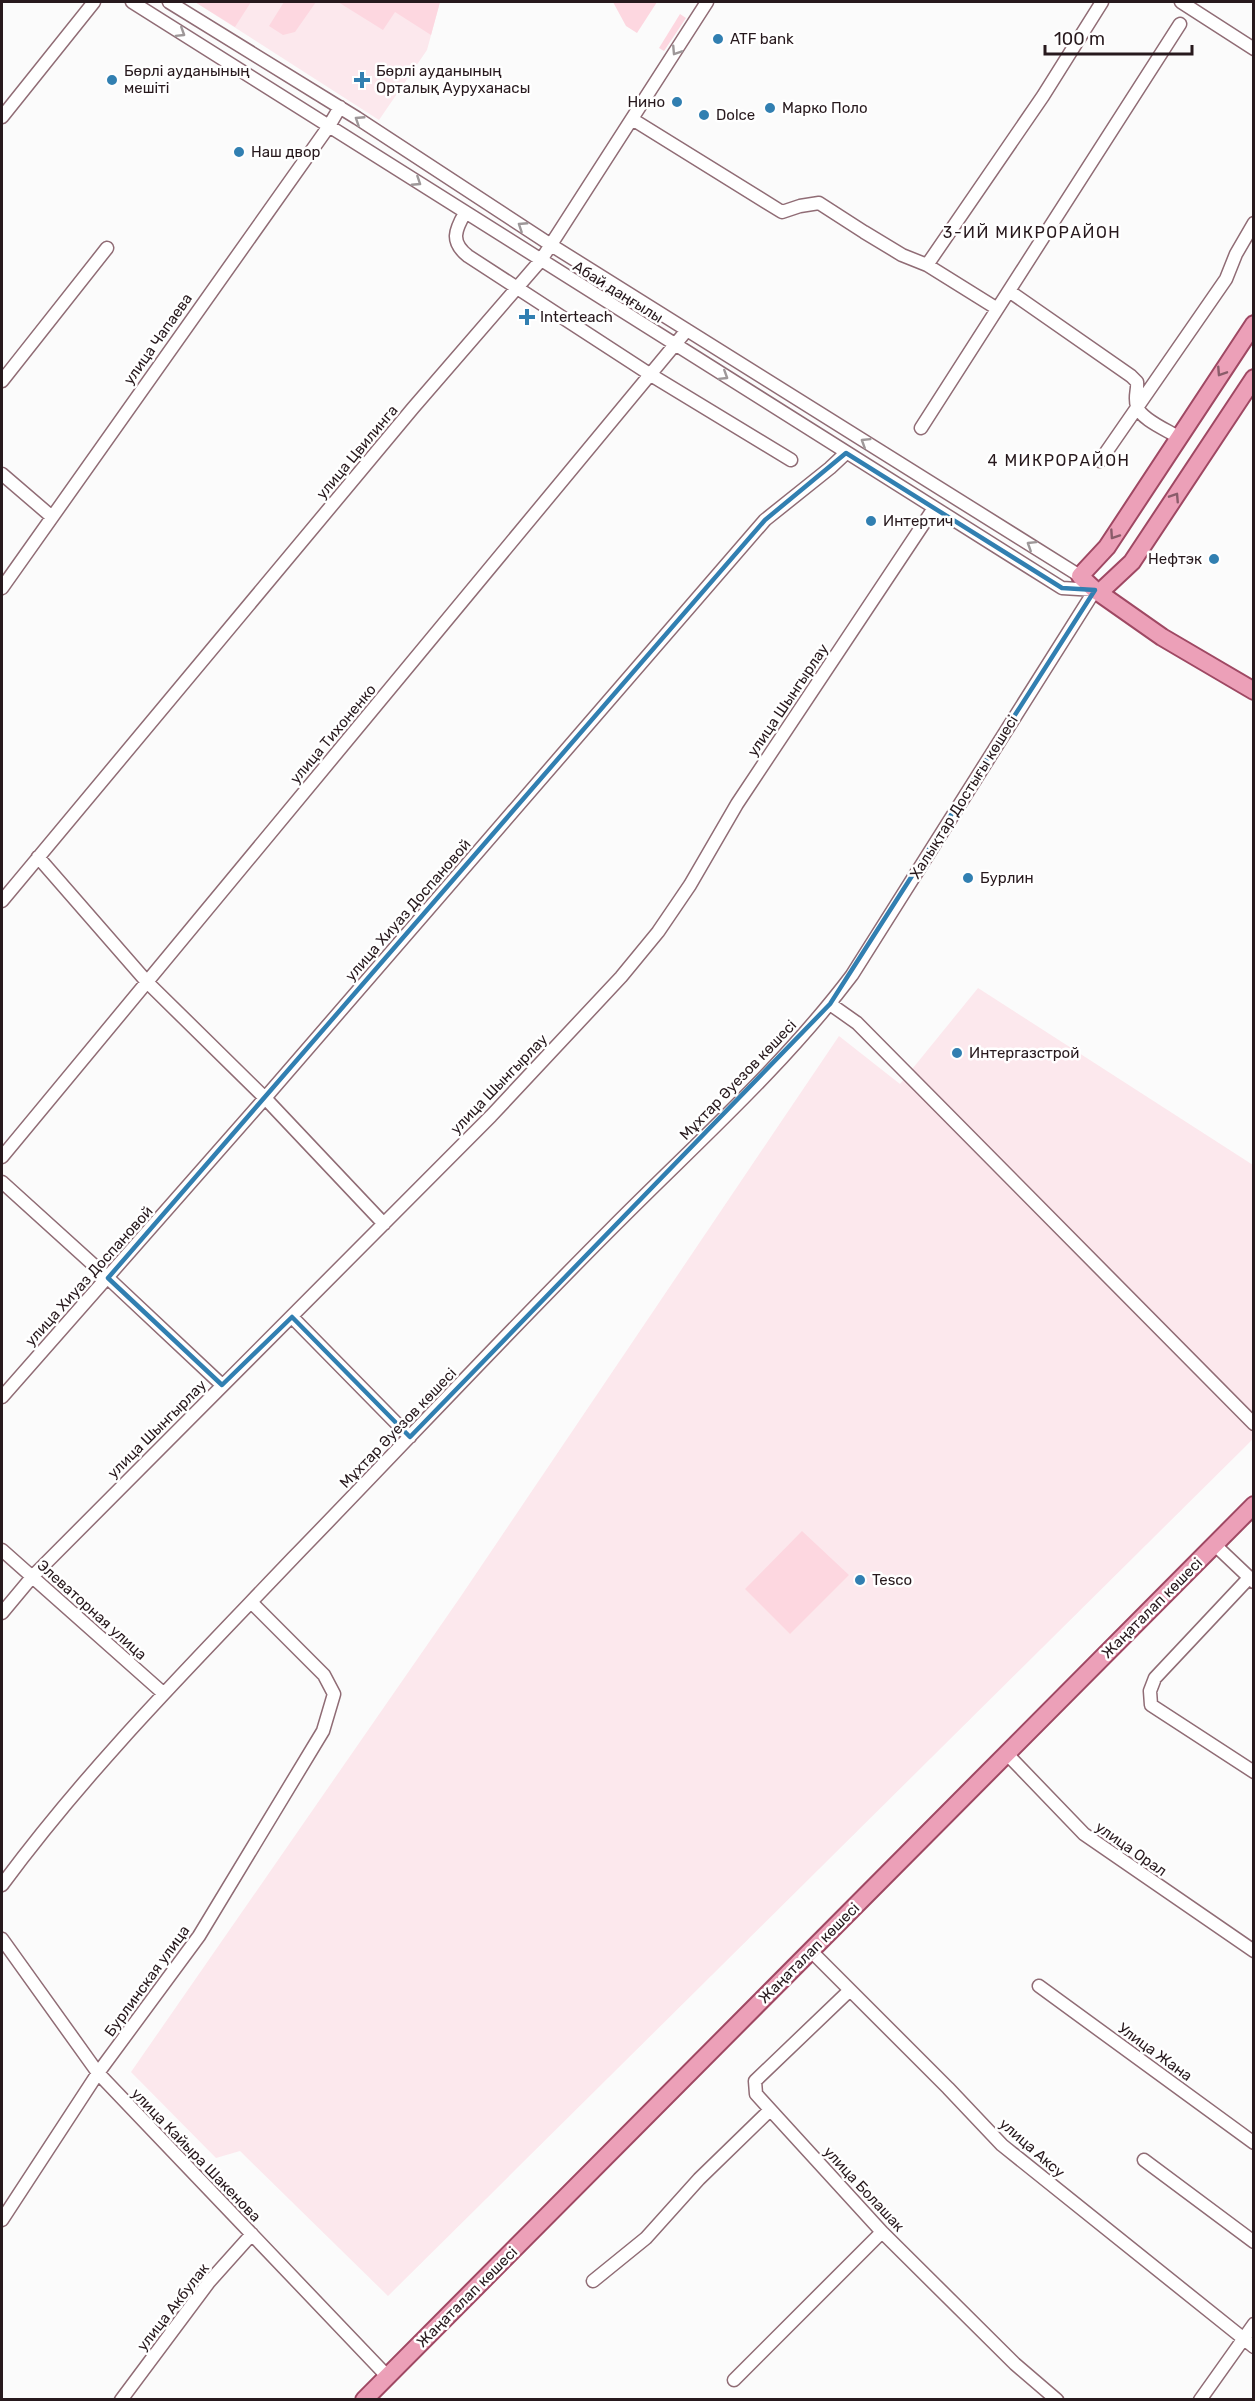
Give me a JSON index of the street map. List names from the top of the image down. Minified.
{"streets":{"main road":["Халықтар Достығы көшесі","Жаңаталап көшесі"],"street":["Абай даңғылы","улица Чапаева","улица Цвилинга","улица Шынгырлау","улица Тихоненко","улица Хиуаз Доспановой","Мұхтар Әуезов көшесі","Элеваторная улица","улица Орал","Бурлинская улица","Улица Жана","улица Аксу","улица Кайыра Шакенова","улица Болашак","улица Акбулак"]},"crossings":[["Абай даңғылы","улица Чапаева"],["Абай даңғылы","улица Цвилинга"],["Абай даңғылы","улица Шынгырлау"],["Абай даңғылы","улица Тихоненко"],["Абай даңғылы","Халықтар Достығы көшесі"],["Абай даңғылы","улица Хиуаз Доспановой"],["улица Шынгырлау","Элеваторная улица"],["Халықтар Достығы көшесі","Мұхтар Әуезов көшесі"],["Мұхтар Әуезов көшесі","Элеваторная улица"],["Мұхтар Әуезов көшесі","Бурлинская улица"],["Жаңаталап көшесі","улица Орал"],["Жаңаталап көшесі","улица Аксу"],["Жаңаталап көшесі","улица Кайыра Шакенова"],["Бурлинская улица","улица Кайыра Шакенова"],["улица Аксу","улица Болашак"],["улица Кайыра Шакенова","улица Акбулак"]],"districts":["3-ИЙ МИКРОРАЙОН","4 МИКРОРАЙОН"],"places":{"other":["ATF bank","Бөрлі ауданының мешіті","Нино","Марко Поло","Dolce","Наш двор","Интертич","Нефтэк","Бурлин","Интергазстрой","Tesco"],"health":["Бөрлі ауданының Орталық Ауруханасы","Interteach"]},"scale_bar":"100 m"}
